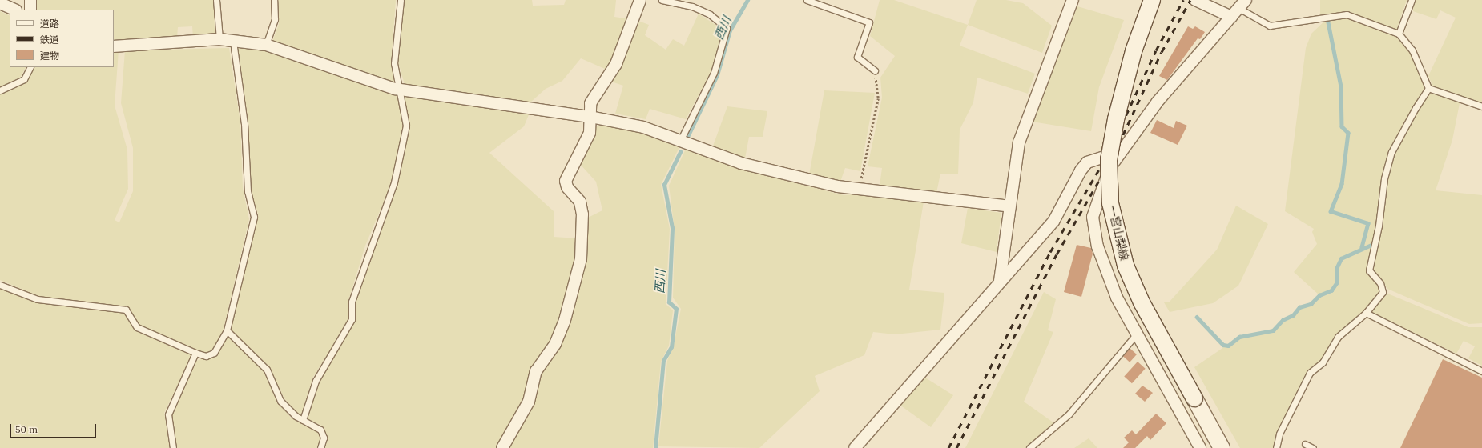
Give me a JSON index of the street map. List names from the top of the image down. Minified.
{"streets":{"main road":["一宮山梨線"]},"water":["西川"],"legend":["道路","鉄道","建物"],"scale_bar":"50 m"}
